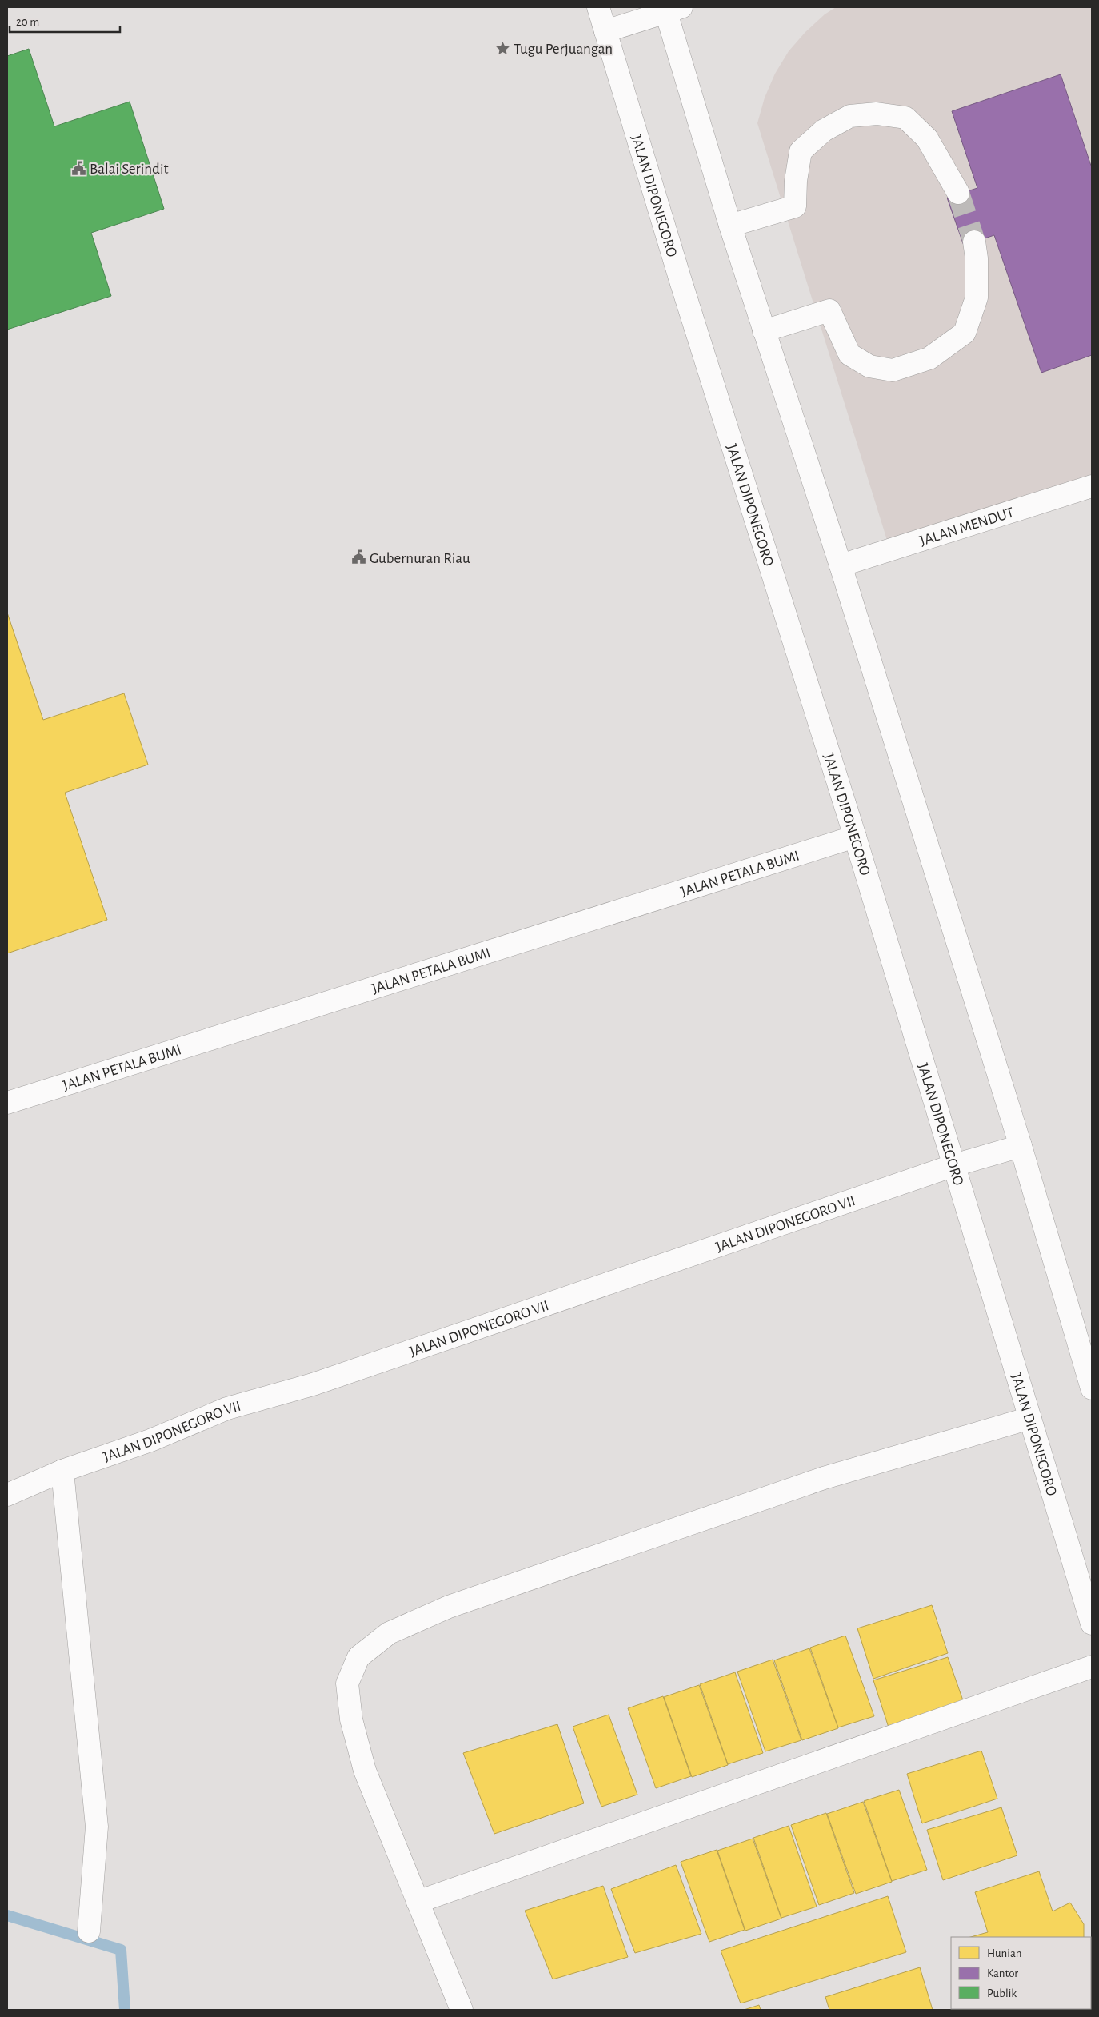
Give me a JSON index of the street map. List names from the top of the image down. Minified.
{"streets":{"street":["JALAN DIPONEGORO","JALAN MENDUT","JALAN PETALA BUMI","JALAN DIPONEGORO VII"]},"crossings":[["JALAN DIPONEGORO","JALAN PETALA BUMI"],["JALAN DIPONEGORO","JALAN DIPONEGORO VII"]],"places":{"place":["Tugu Perjuangan"],"public building":["Balai Serindit","Gubernuran Riau"]},"legend":["Hunian","Kantor","Publik"],"scale_bar":"20 m"}
